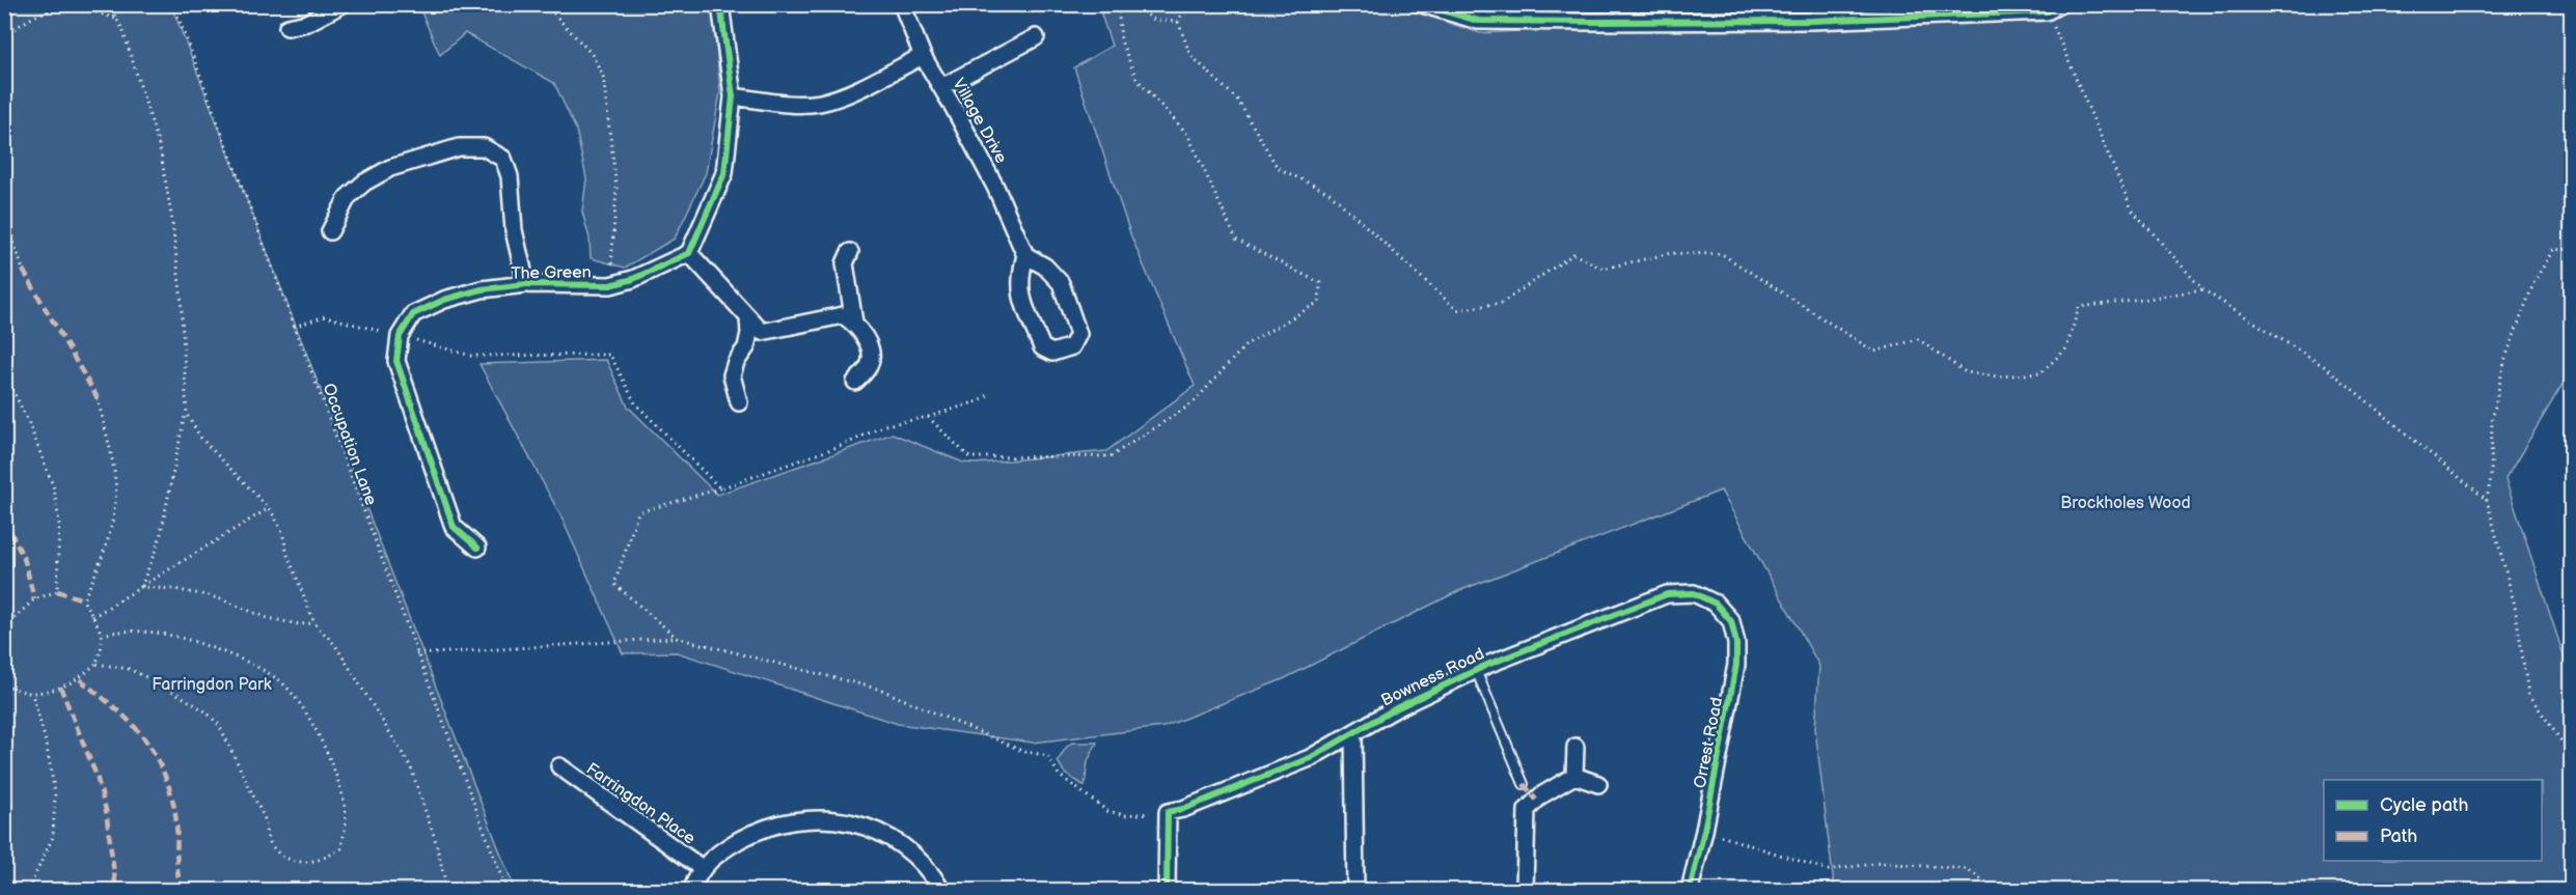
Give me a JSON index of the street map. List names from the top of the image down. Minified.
{"streets":{"street":["Village Drive","The Green","Bowness Road","Orrest Road","Farringdon Place"],"path":["Occupation Lane"]},"crossings":[["Bowness Road","Orrest Road"]],"parks":["Brockholes Wood","Farringdon Park"],"legend":["Cycle path","Path"]}
